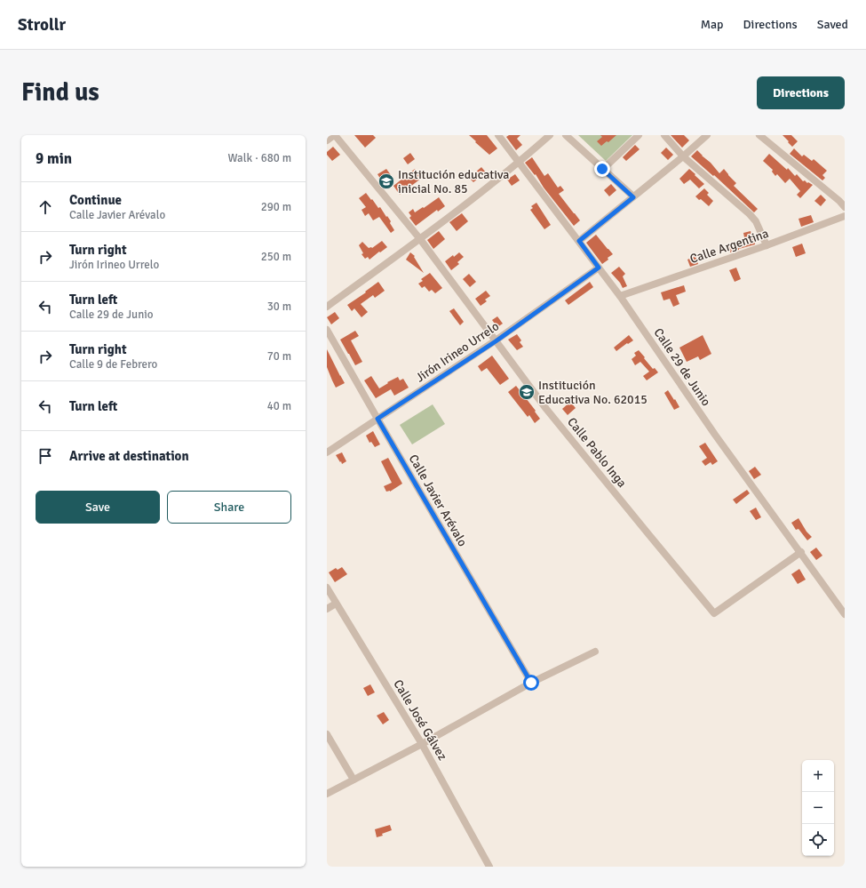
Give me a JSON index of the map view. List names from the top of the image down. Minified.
{"streets":{"street":["Calle Argentina","Jirón Irineo Urrelo","Calle 29 de Junio","Calle Pablo Inga","Calle Javier Arévalo","Calle José Gálvez"]},"crossings":[["Calle Argentina","Calle 29 de Junio"],["Jirón Irineo Urrelo","Calle 29 de Junio"],["Jirón Irineo Urrelo","Calle Pablo Inga"],["Jirón Irineo Urrelo","Calle Javier Arévalo"],["Calle 29 de Junio","Calle Pablo Inga"]],"places":{"school or university":["Institución educativa inicial No. 85","Institución Educativa No. 62015"]},"page":{"header":"Strollr","nav":["Map","Directions","Saved"],"buttons":["Directions",["Save","Share"]],"title":"Find us","heading":["9 min","Walk · 680 m"],"list":[["Continue","Calle Javier Arévalo","290 m"],["Turn right","Jirón Irineo Urrelo","250 m"],["Turn left","Calle 29 de Junio","30 m"],["Turn right","Calle 9 de Febrero","70 m"],["Turn left","40 m"],"Arrive at destination"],"map_buttons":["+","−"]}}
